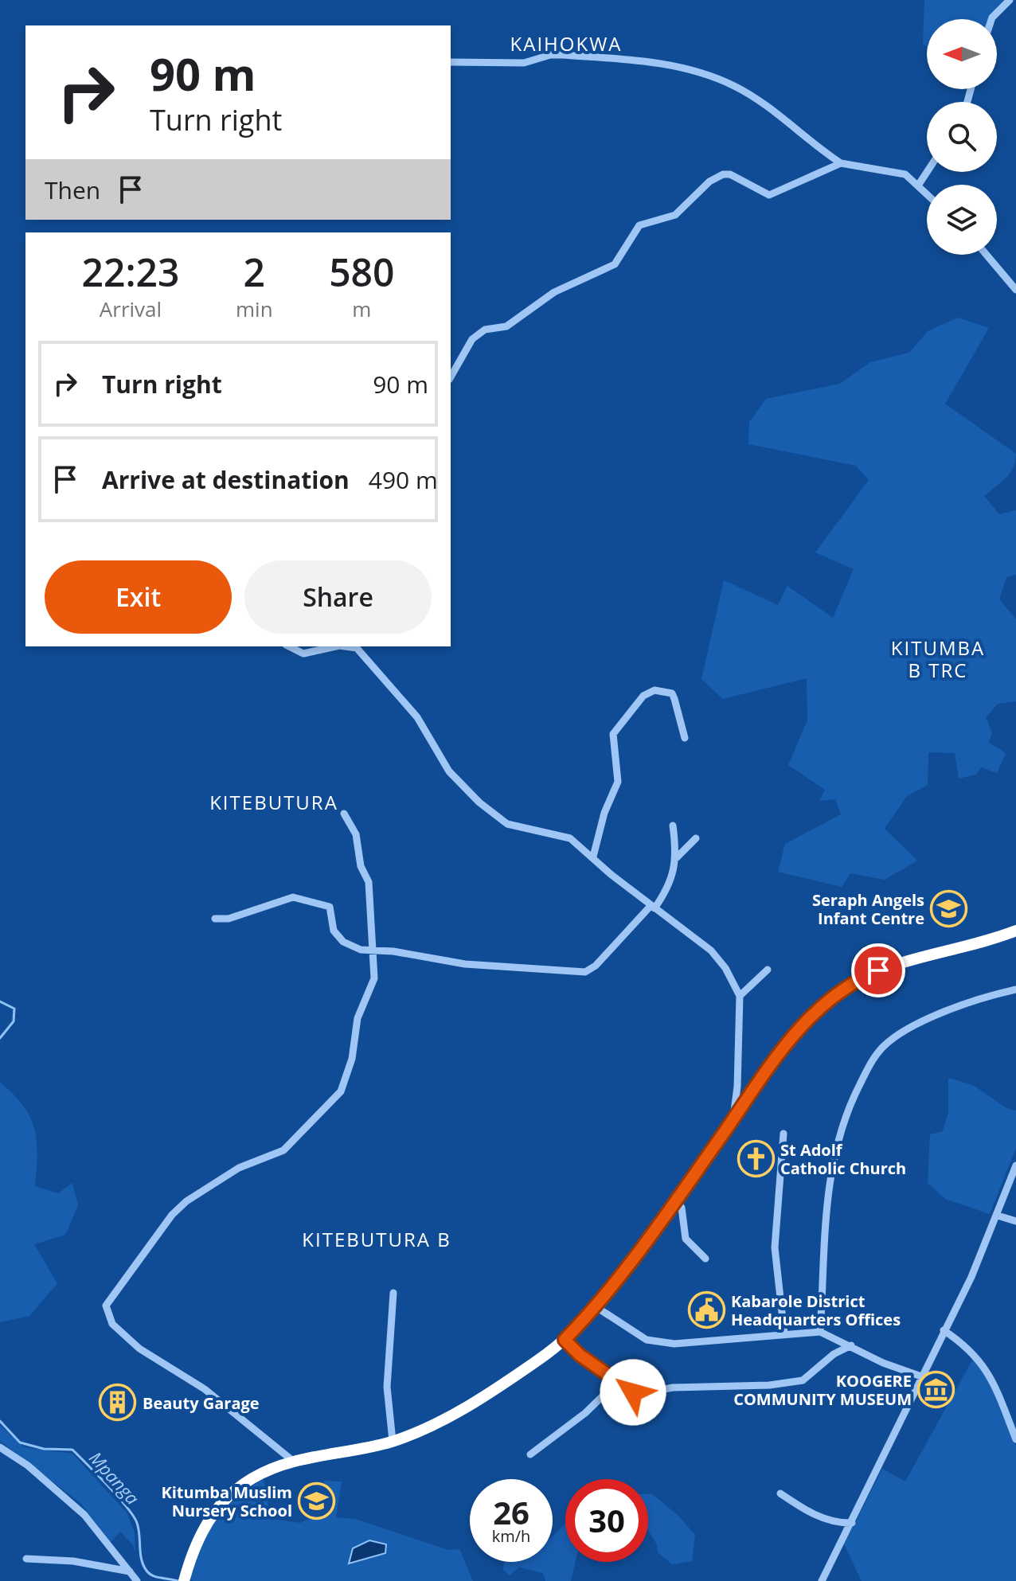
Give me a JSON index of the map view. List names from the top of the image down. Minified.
{"districts":["KAIHOKWA","KITUMBA B TRC","KITEBUTURA","KITEBUTURA B"],"water":["Mpanga"],"places":{"school or university":["Seraph Angels Infant Centre","Kitumba Muslim Nursery School"],"church":["St Adolf Catholic Church"],"public building":["Kabarole District Headquarters Offices"],"museum":["KOOGERE COMMUNITY MUSEUM"],"building":["Beauty Garage"]},"north":"left","page":{"turn":["90 m","Turn right"],"then":"Then","eta":["22:23","Arrival","2","min","580","m"],"list":[{"name":"Turn right","value":"90 m"},{"name":"Arrive at destination","value":"490 m"}],"buttons":["Exit","Share"],"speed":"26 km/h","limit":"30"}}
